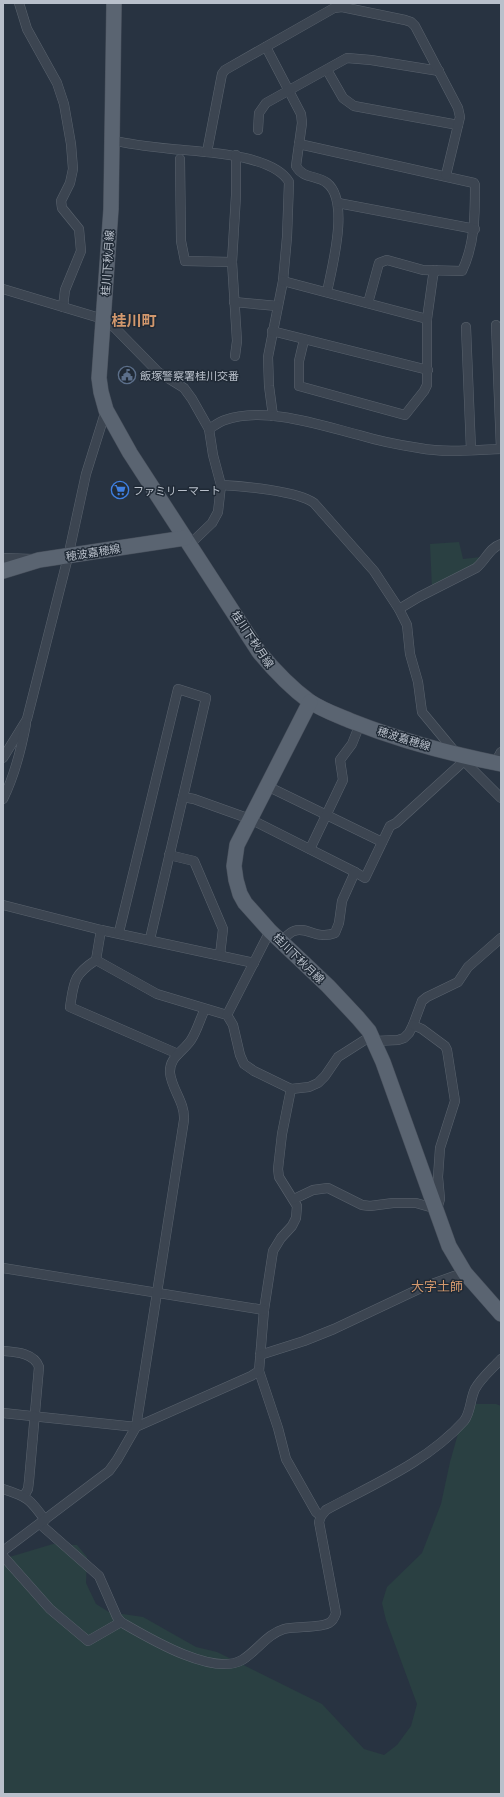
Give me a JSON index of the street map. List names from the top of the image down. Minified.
{"streets":{"main road":["桂川下秋月線","穂波嘉穂線"]},"crossings":[["桂川下秋月線","穂波嘉穂線"]],"districts":["桂川町","大字土師"],"places":{"public building":["飯塚警察署桂川交番"],"supermarket":["ファミリーマート"]}}
